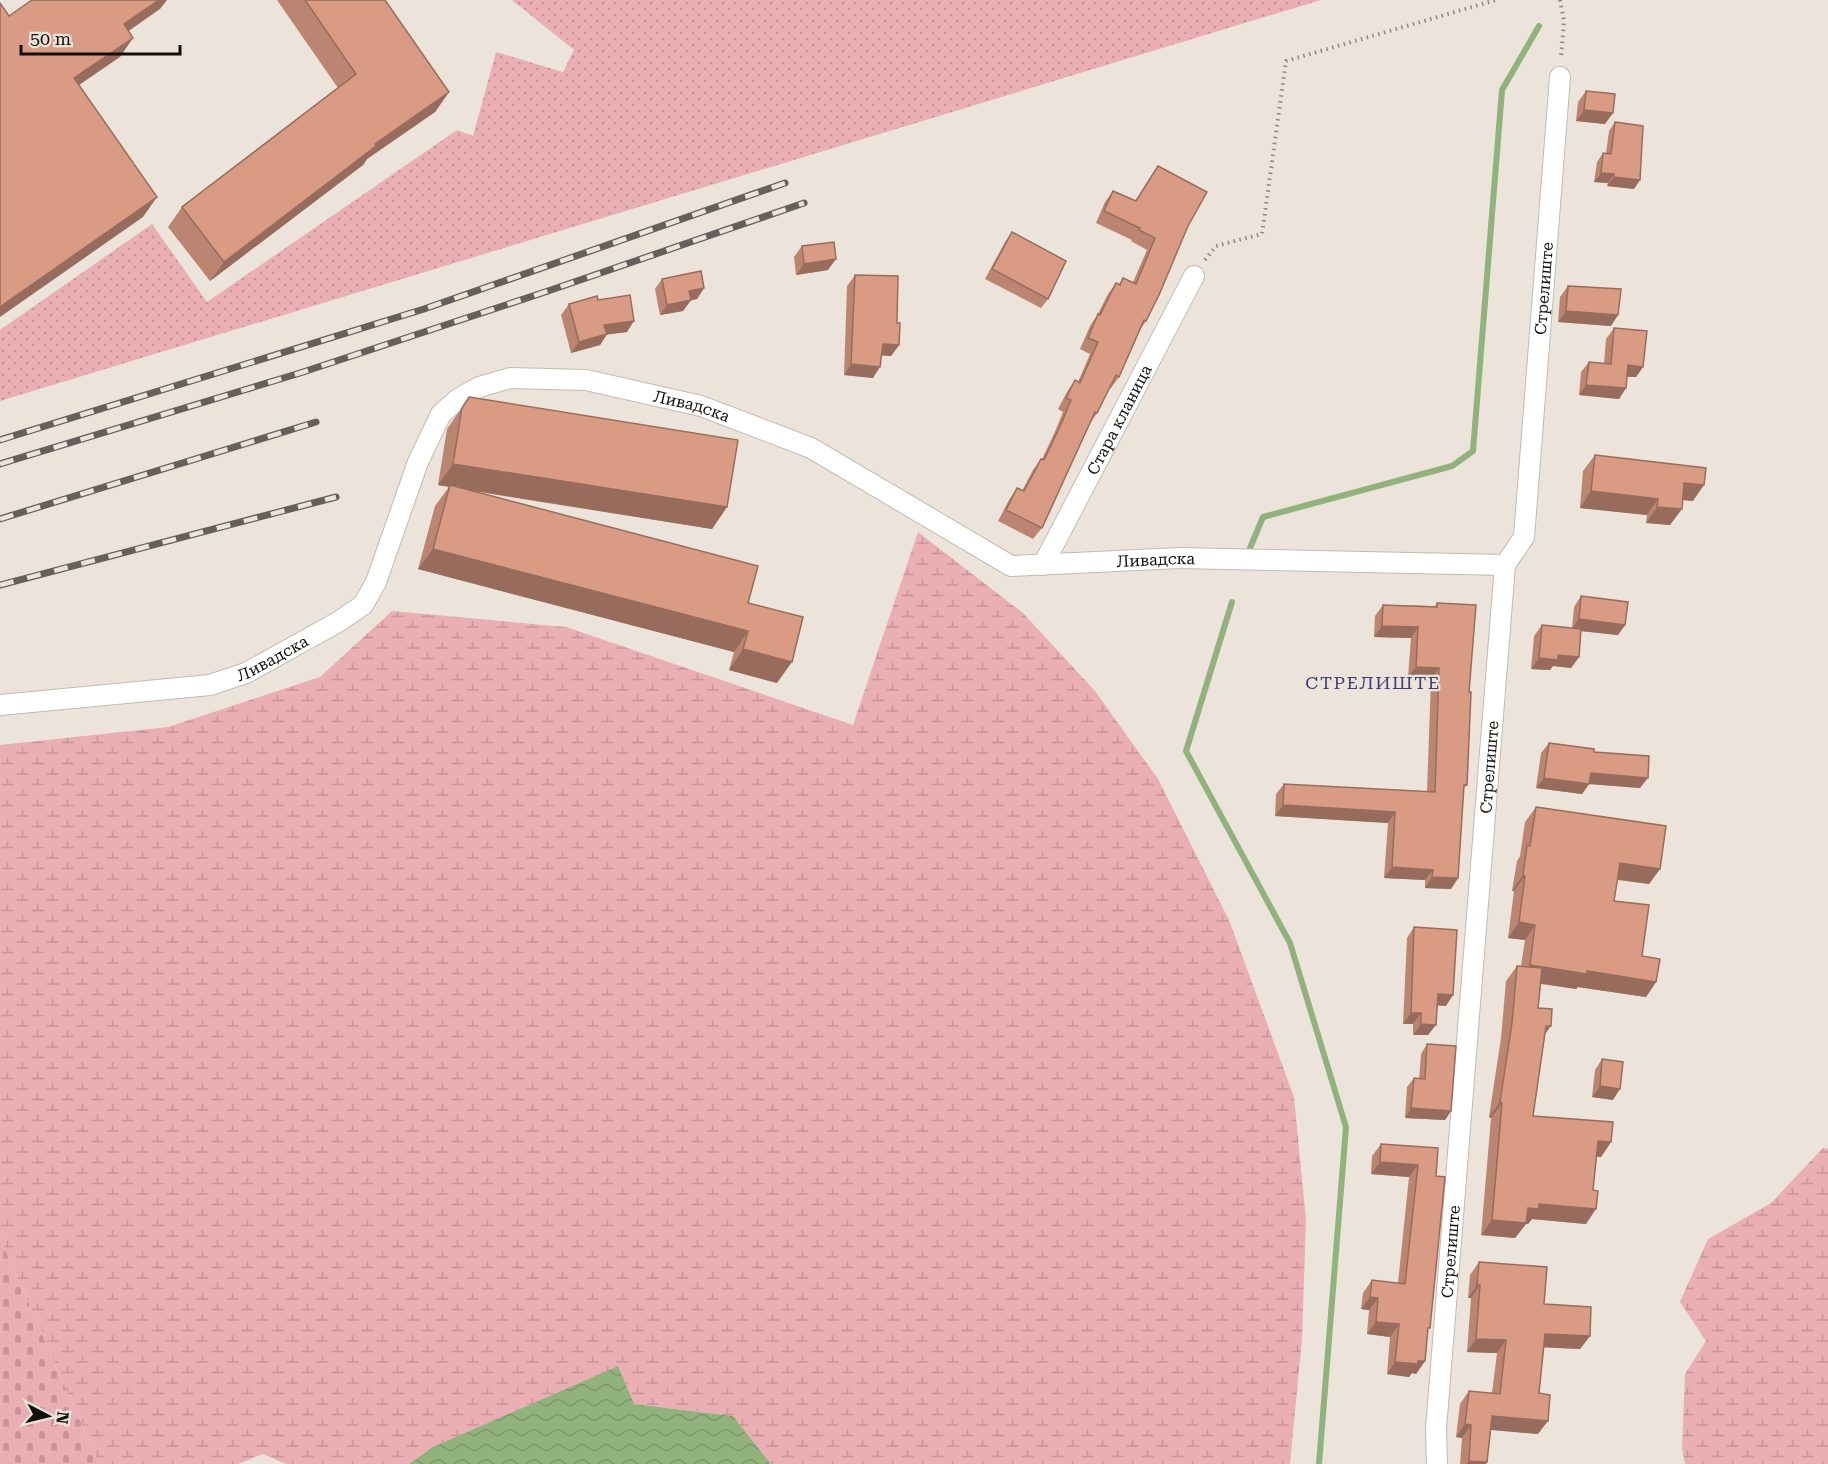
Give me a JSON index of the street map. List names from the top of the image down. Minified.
{"streets":{"street":["Стрелиште","Ливадска","Стара кланица"]},"crossings":[["Стрелиште","Ливадска"],["Ливадска","Стара кланица"]],"districts":["СТРЕЛИШТЕ"],"scale_bar":"50 m","north":"right"}
